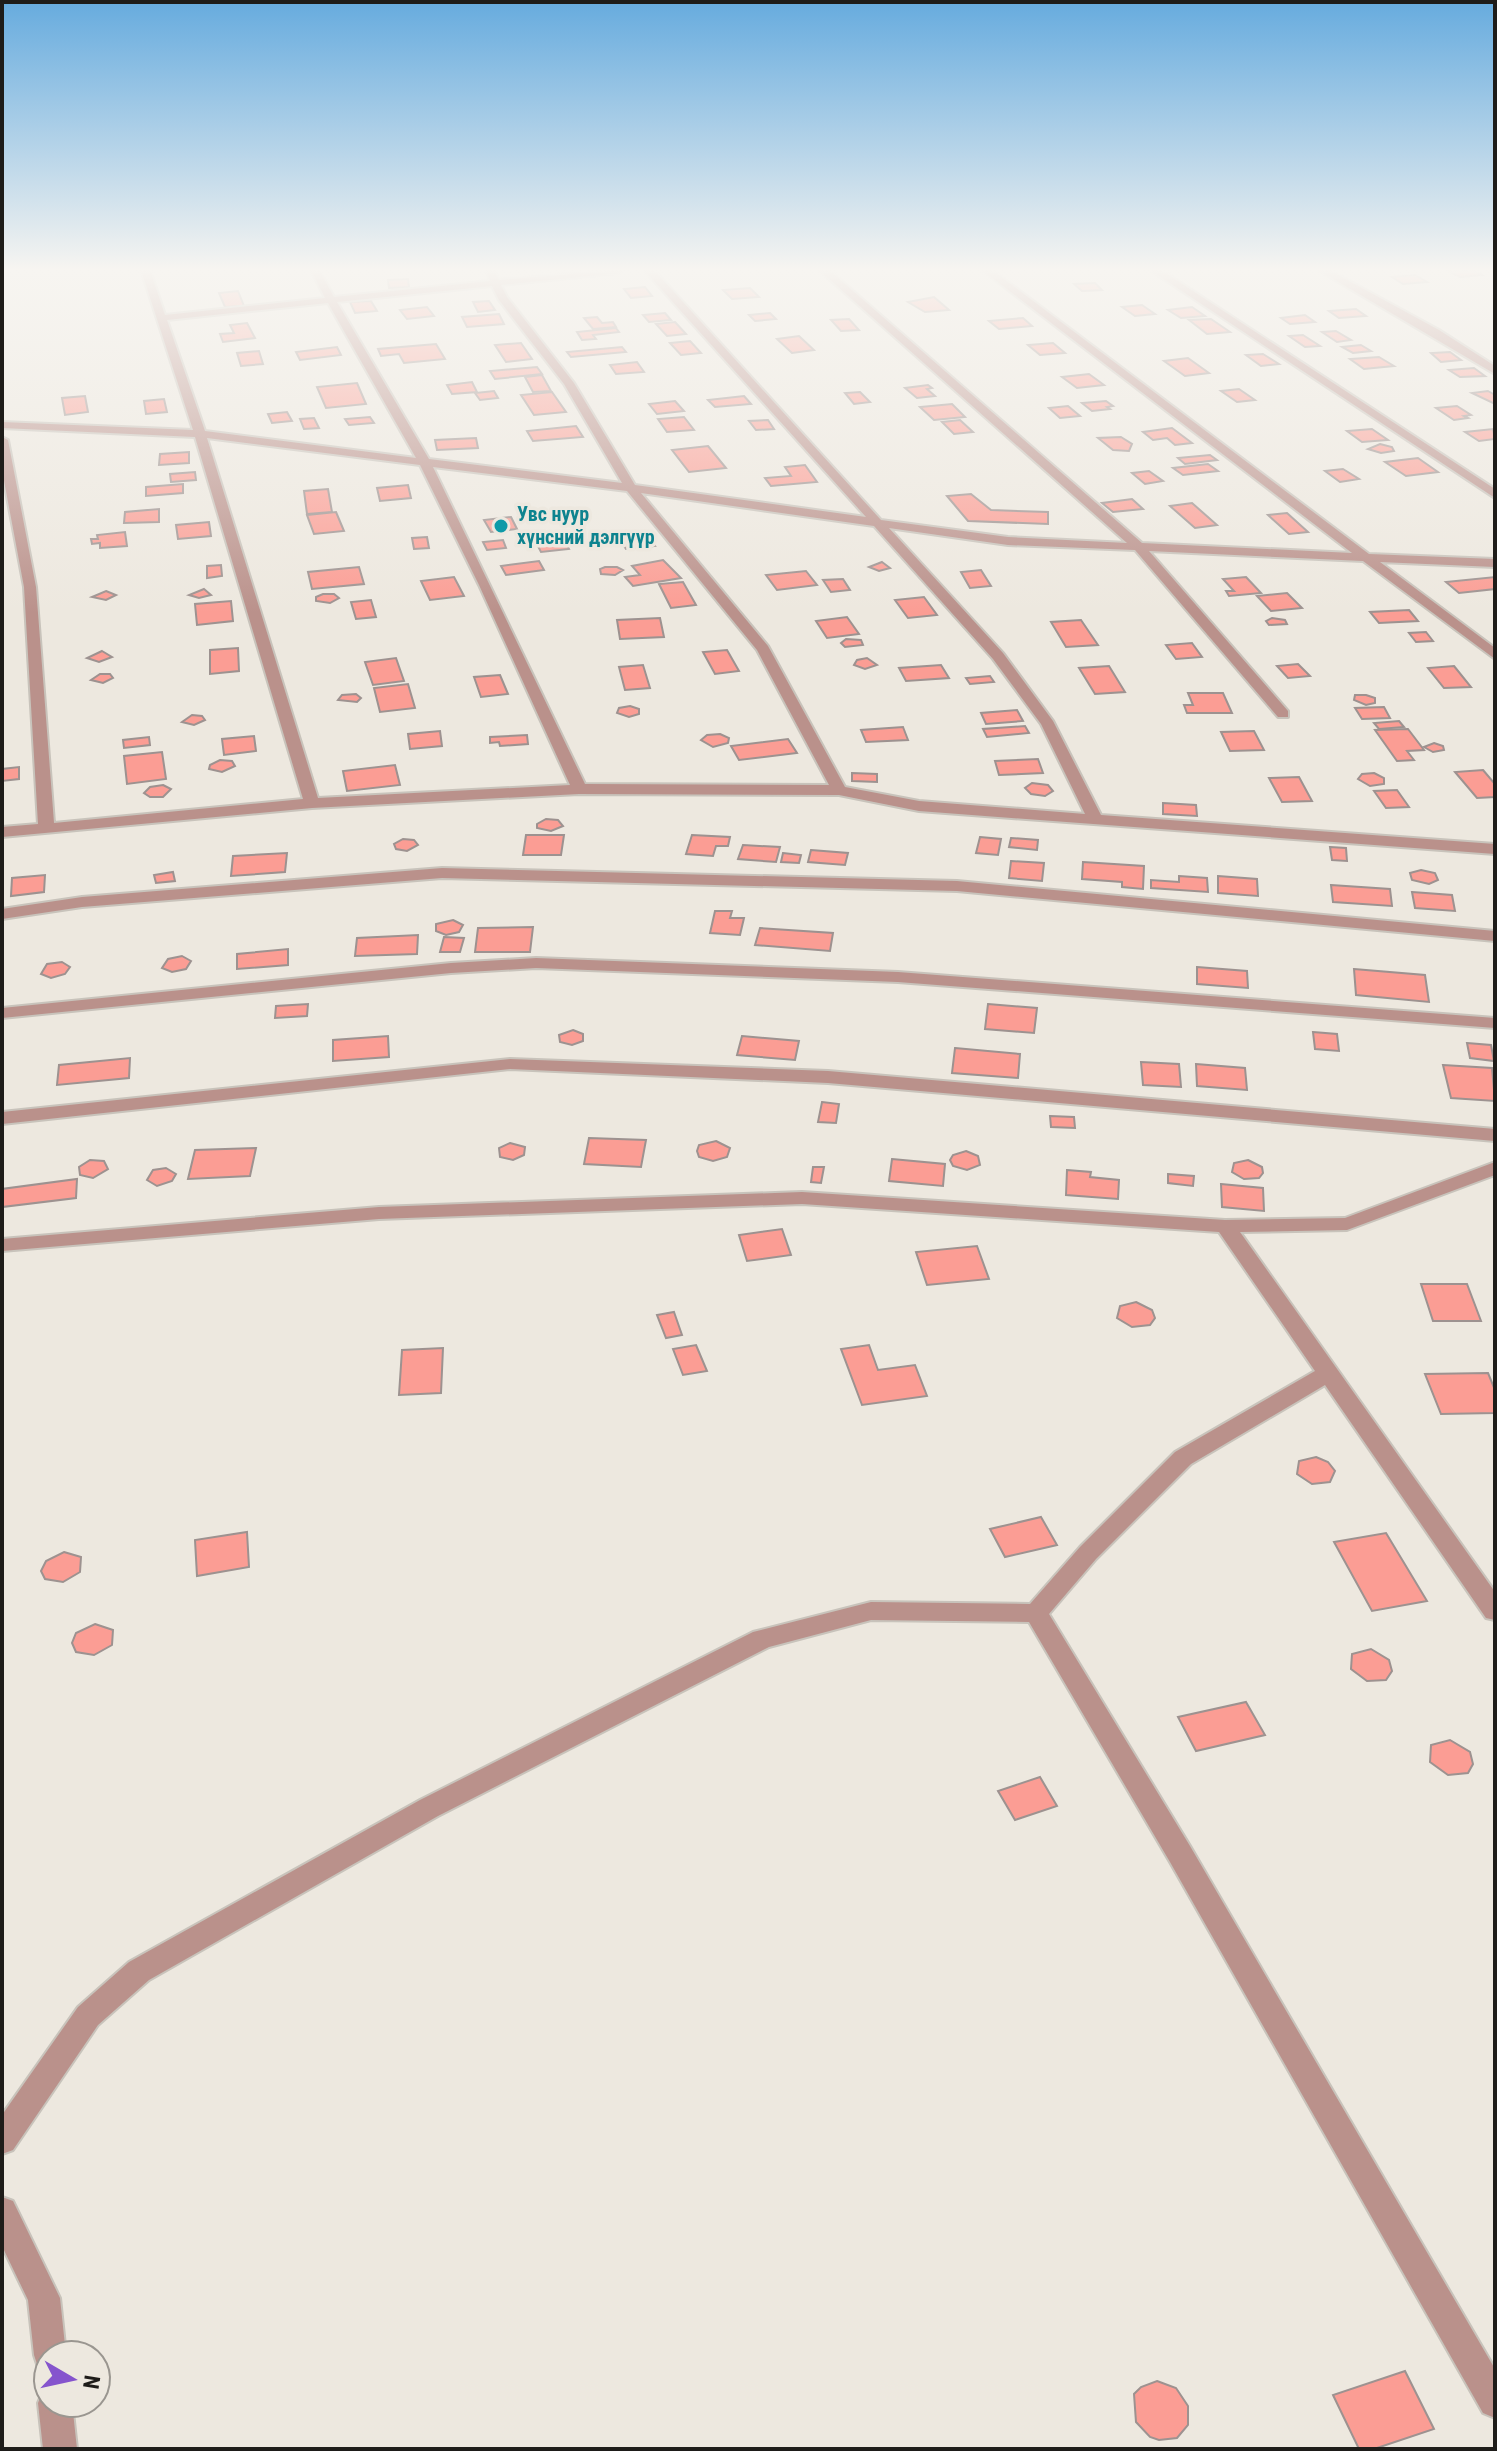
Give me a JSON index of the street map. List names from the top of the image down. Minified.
{"places":["Увс нуур хүнсний дэлгүүр"],"north":"right"}
